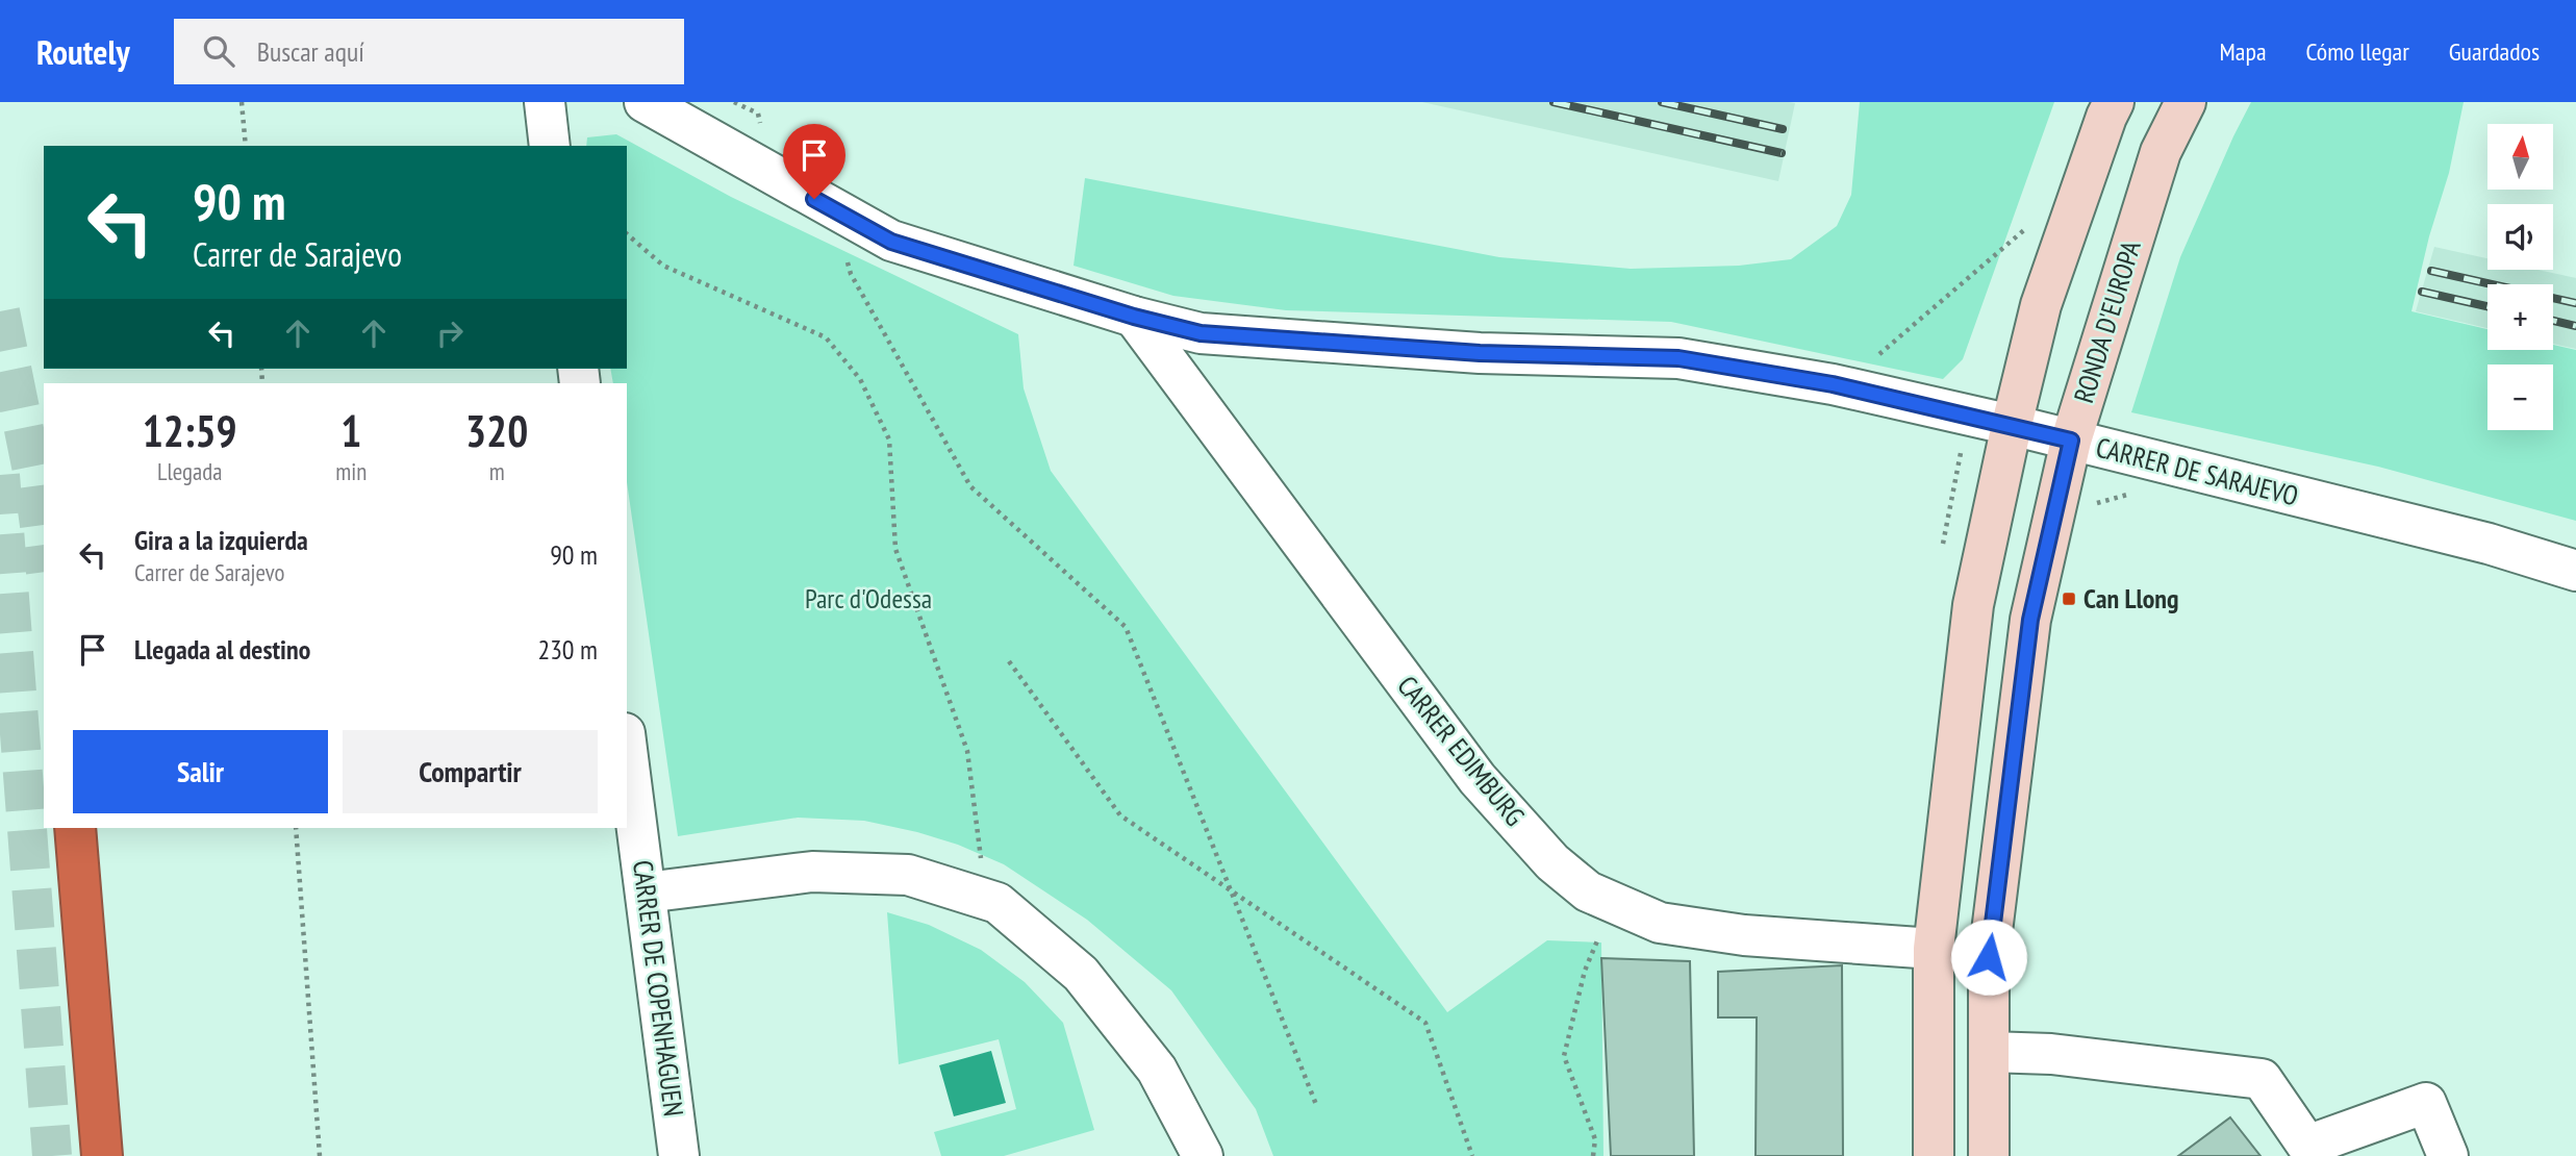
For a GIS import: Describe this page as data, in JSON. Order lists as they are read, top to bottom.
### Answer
{
  "streets": {
    "street": [
      "RONDA D'EUROPA",
      "CARRER DE SARAJEVO",
      "CARRER EDIMBURG",
      "CARRER DE COPENHAGUEN"
    ]
  },
  "crossings": [
    ["RONDA D'EUROPA", "CARRER DE SARAJEVO"],
    ["CARRER DE SARAJEVO", "CARRER EDIMBURG"]
  ],
  "parks": ["Parc d'Odessa"],
  "places": {
    "transit": ["Can Llong"]
  },
  "north": "top",
  "page": {
    "header": "Routely",
    "search": "Buscar aquí",
    "nav": ["Mapa", "Cómo llegar", "Guardados"],
    "map_buttons": ["+", "−"],
    "turn": ["90 m", "Carrer de Sarajevo"],
    "eta": [
      "12:59",
      "Llegada",
      "1",
      "min",
      "320",
      "m"
    ],
    "list": [
      {
        "name": "Gira a la izquierda",
        "note": "Carrer de Sarajevo",
        "value": "90 m"
      },
      {
        "name": "Llegada al destino",
        "value": "230 m"
      }
    ],
    "buttons": ["Salir", "Compartir"]
  }
}
